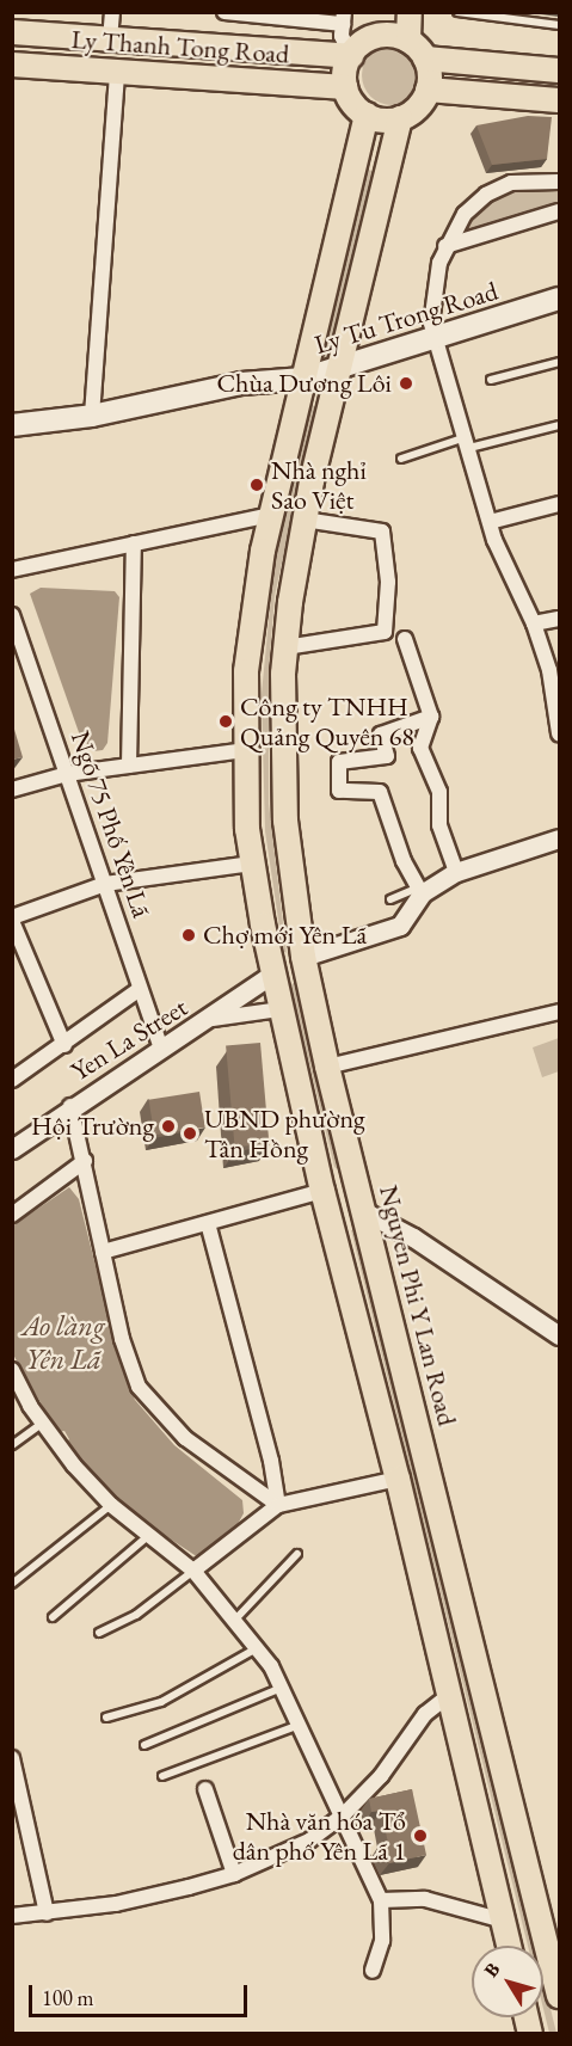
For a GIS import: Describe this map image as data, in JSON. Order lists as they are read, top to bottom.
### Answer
{
  "streets": {
    "main road": ["Ly Thanh Tong Road", "Ly Tu Trong Road", "Nguyen Phi Y Lan Road"],
    "street": ["Ngõ 75 Phố Yên Lã", "Yen La Street"]
  },
  "crossings": [
    ["Ly Thanh Tong Road", "Nguyen Phi Y Lan Road"],
    ["Ly Tu Trong Road", "Nguyen Phi Y Lan Road"],
    ["Ngõ 75 Phố Yên Lã", "Yen La Street"]
  ],
  "water": ["Ao làng Yên Lã"],
  "places": [
    "Chùa Dương Lôi",
    "Nhà nghỉ Sao Việt",
    "Công ty TNHH Quảng Quyên 68",
    "Chợ mới Yên Lã",
    "Hội Trường",
    "UBND phường Tân Hồng",
    "Nhà văn hóa Tổ dân phố Yên Lã 1"
  ],
  "scale_bar": "100 m",
  "north": "top left"
}
